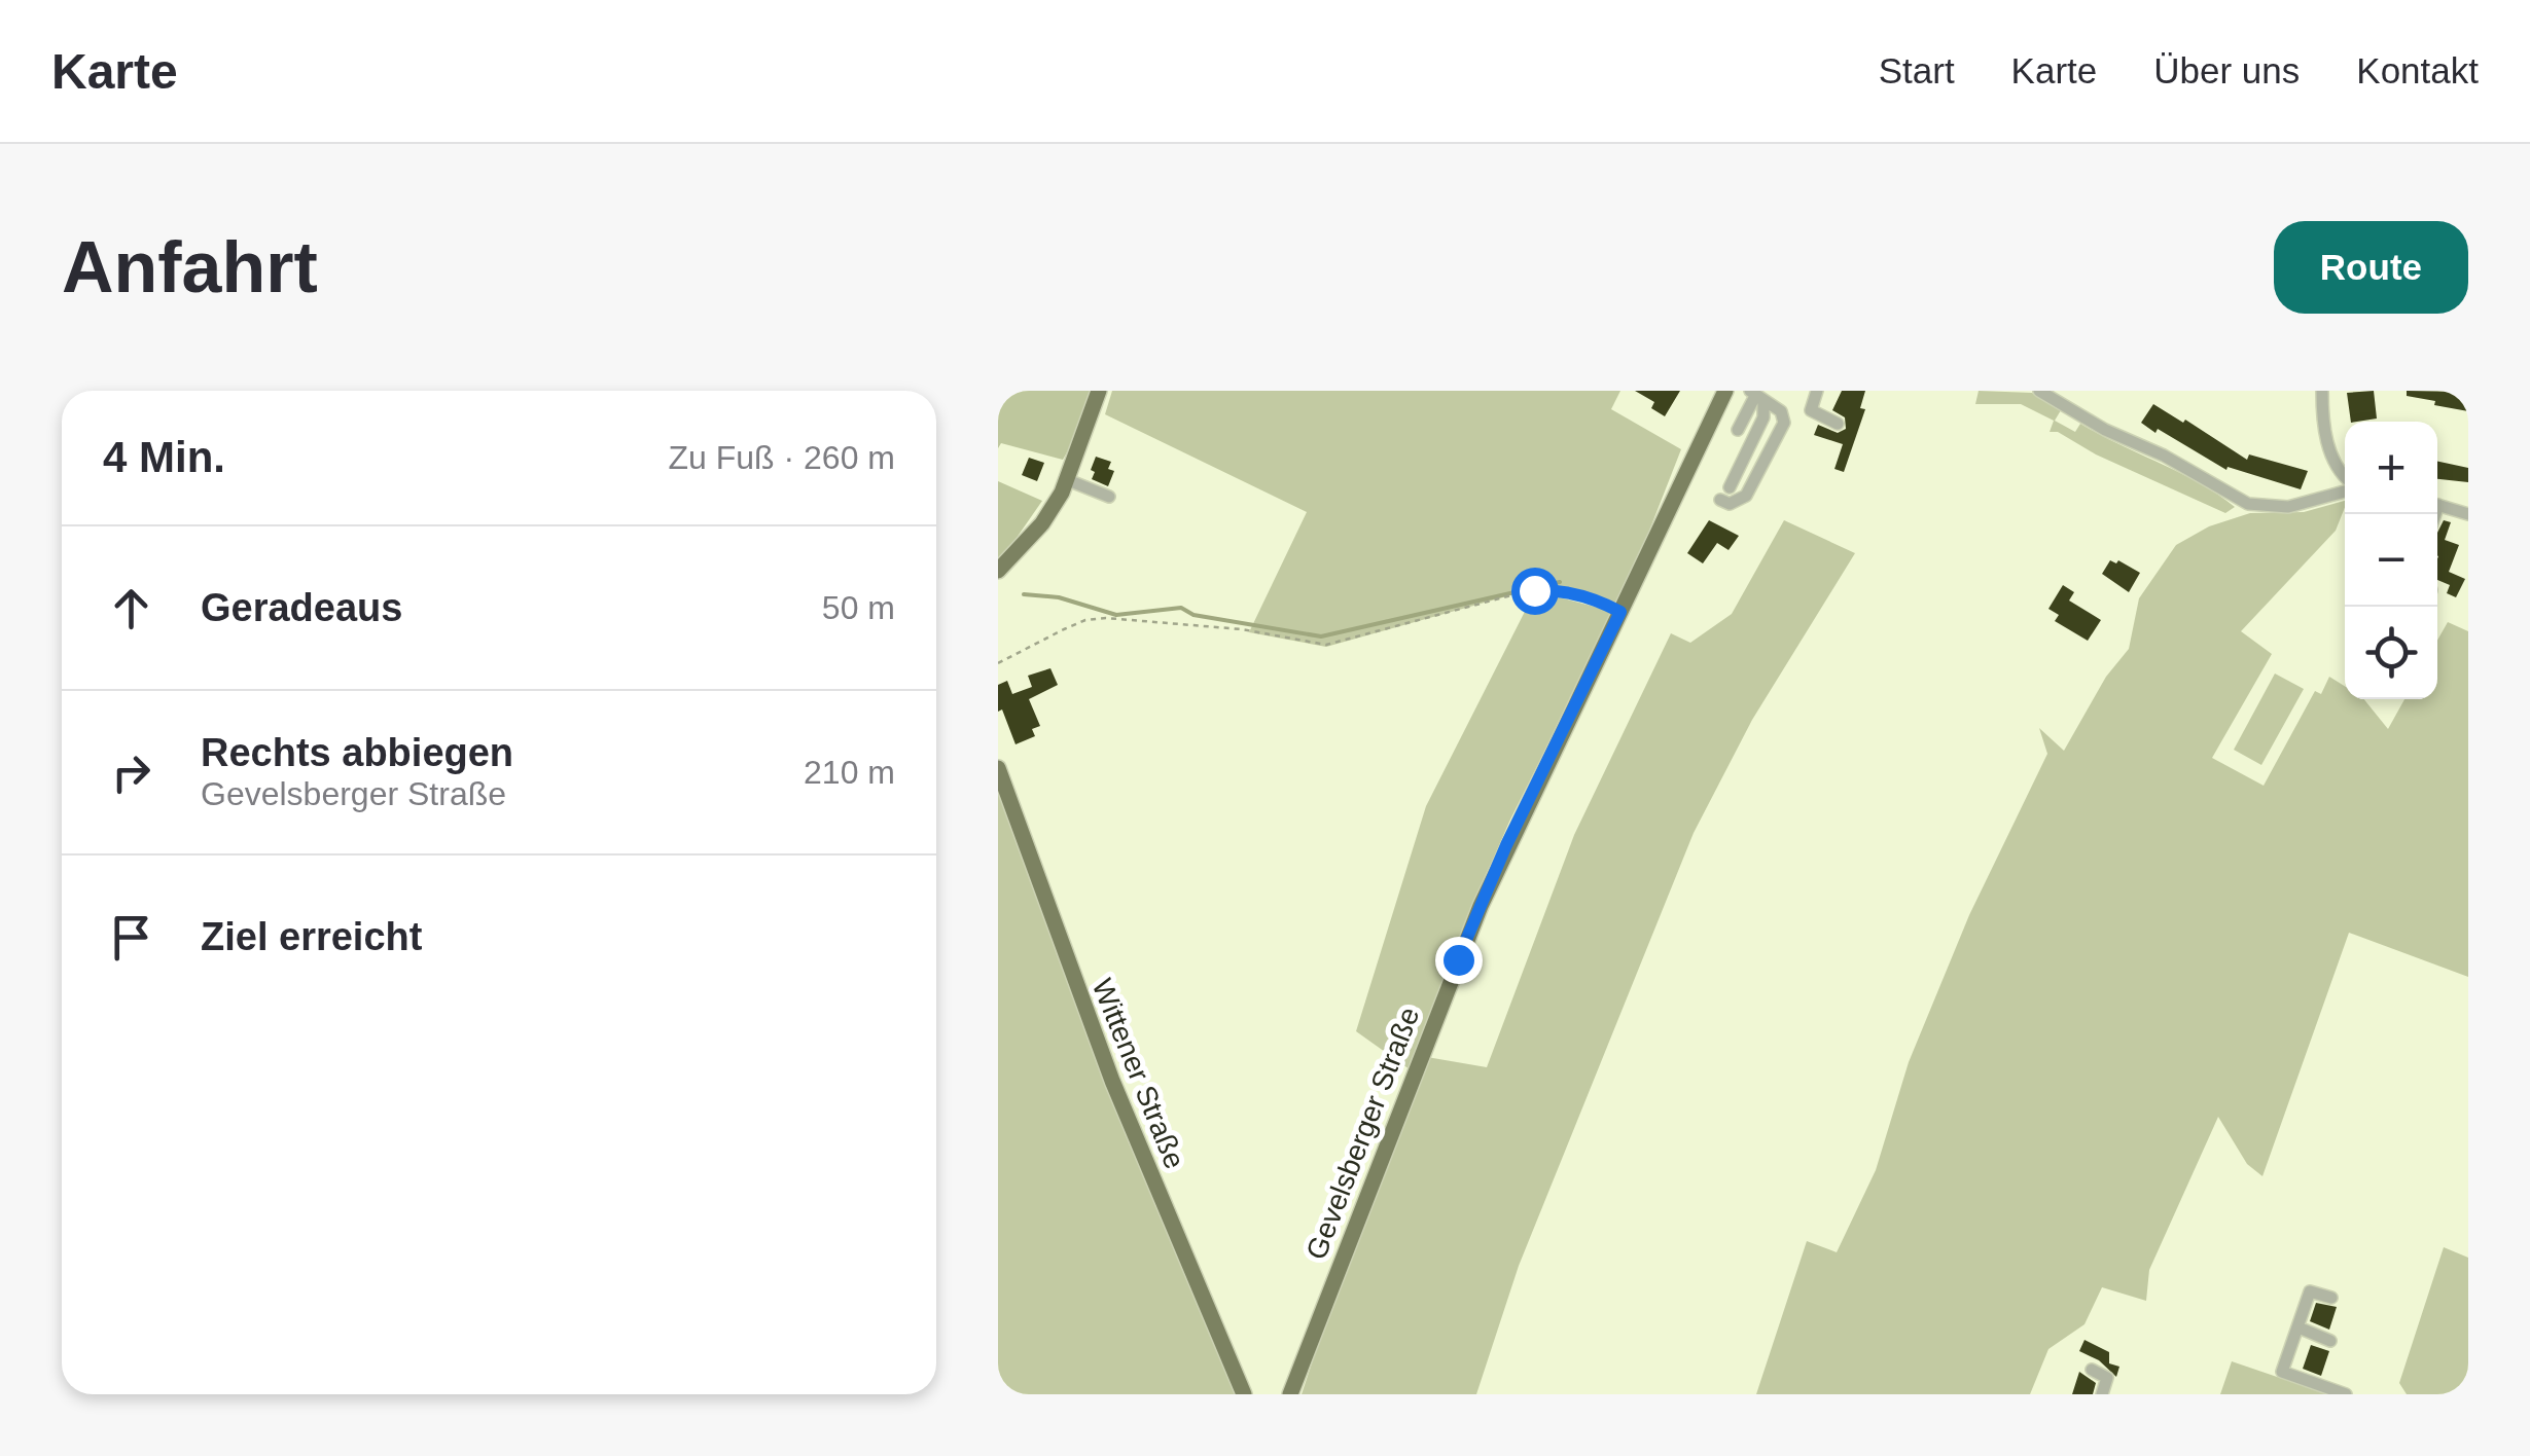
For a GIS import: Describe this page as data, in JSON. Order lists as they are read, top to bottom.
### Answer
{
  "streets": {
    "main road": ["Wittener Straße", "Gevelsberger Straße"]
  },
  "page": {
    "header": "Karte",
    "nav": [
      "Start",
      "Karte",
      "Über uns",
      "Kontakt"
    ],
    "buttons": "Route",
    "title": "Anfahrt",
    "heading": ["4 Min.", "Zu Fuß · 260 m"],
    "map_buttons": ["+", "−"],
    "list": [
      ["Geradeaus", "50 m"],
      ["Rechts abbiegen", "Gevelsberger Straße", "210 m"],
      "Ziel erreicht"
    ]
  }
}
